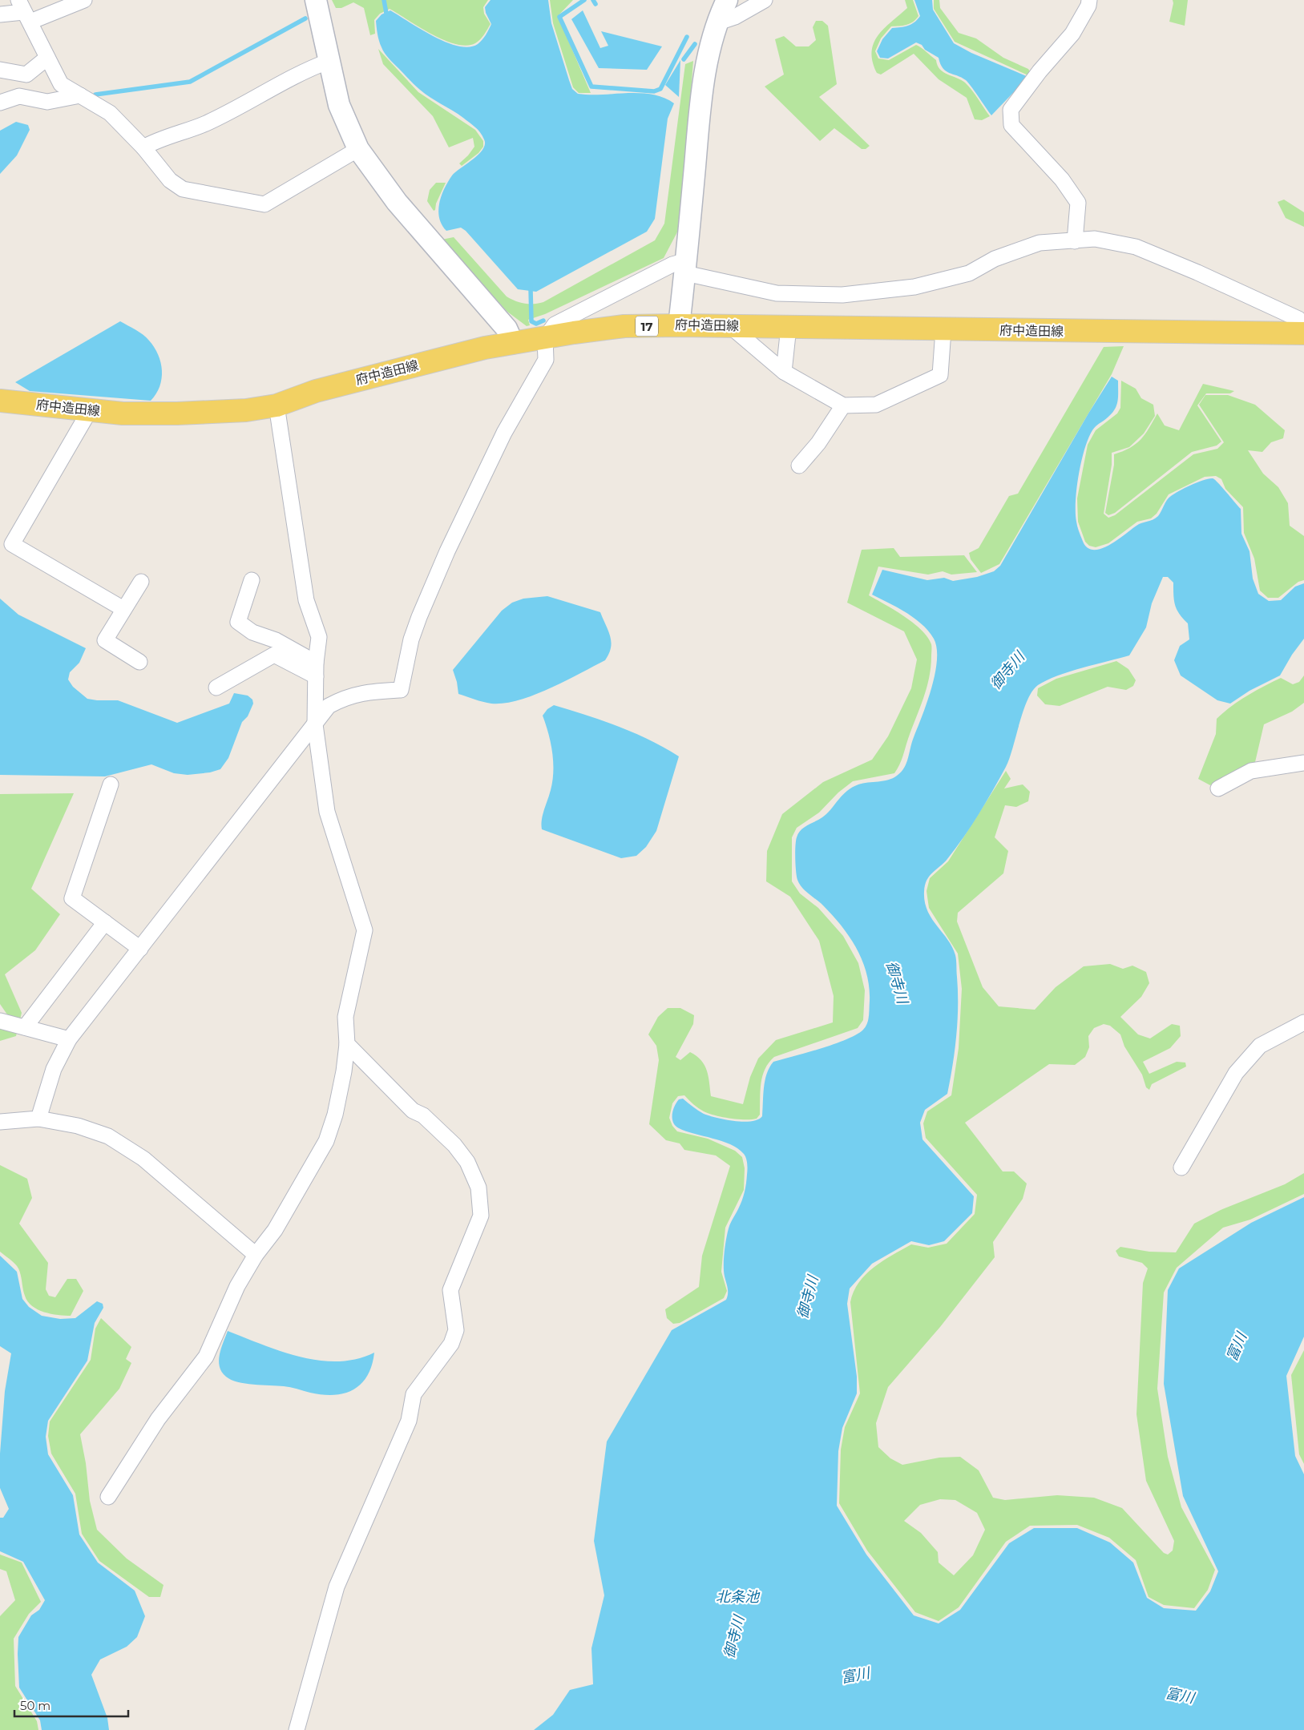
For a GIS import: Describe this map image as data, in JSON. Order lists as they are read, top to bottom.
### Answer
{
  "streets": {
    "main road": ["府中造田線", "17"]
  },
  "water": ["御寺川", "富川", "北条池"],
  "scale_bar": "50 m"
}
